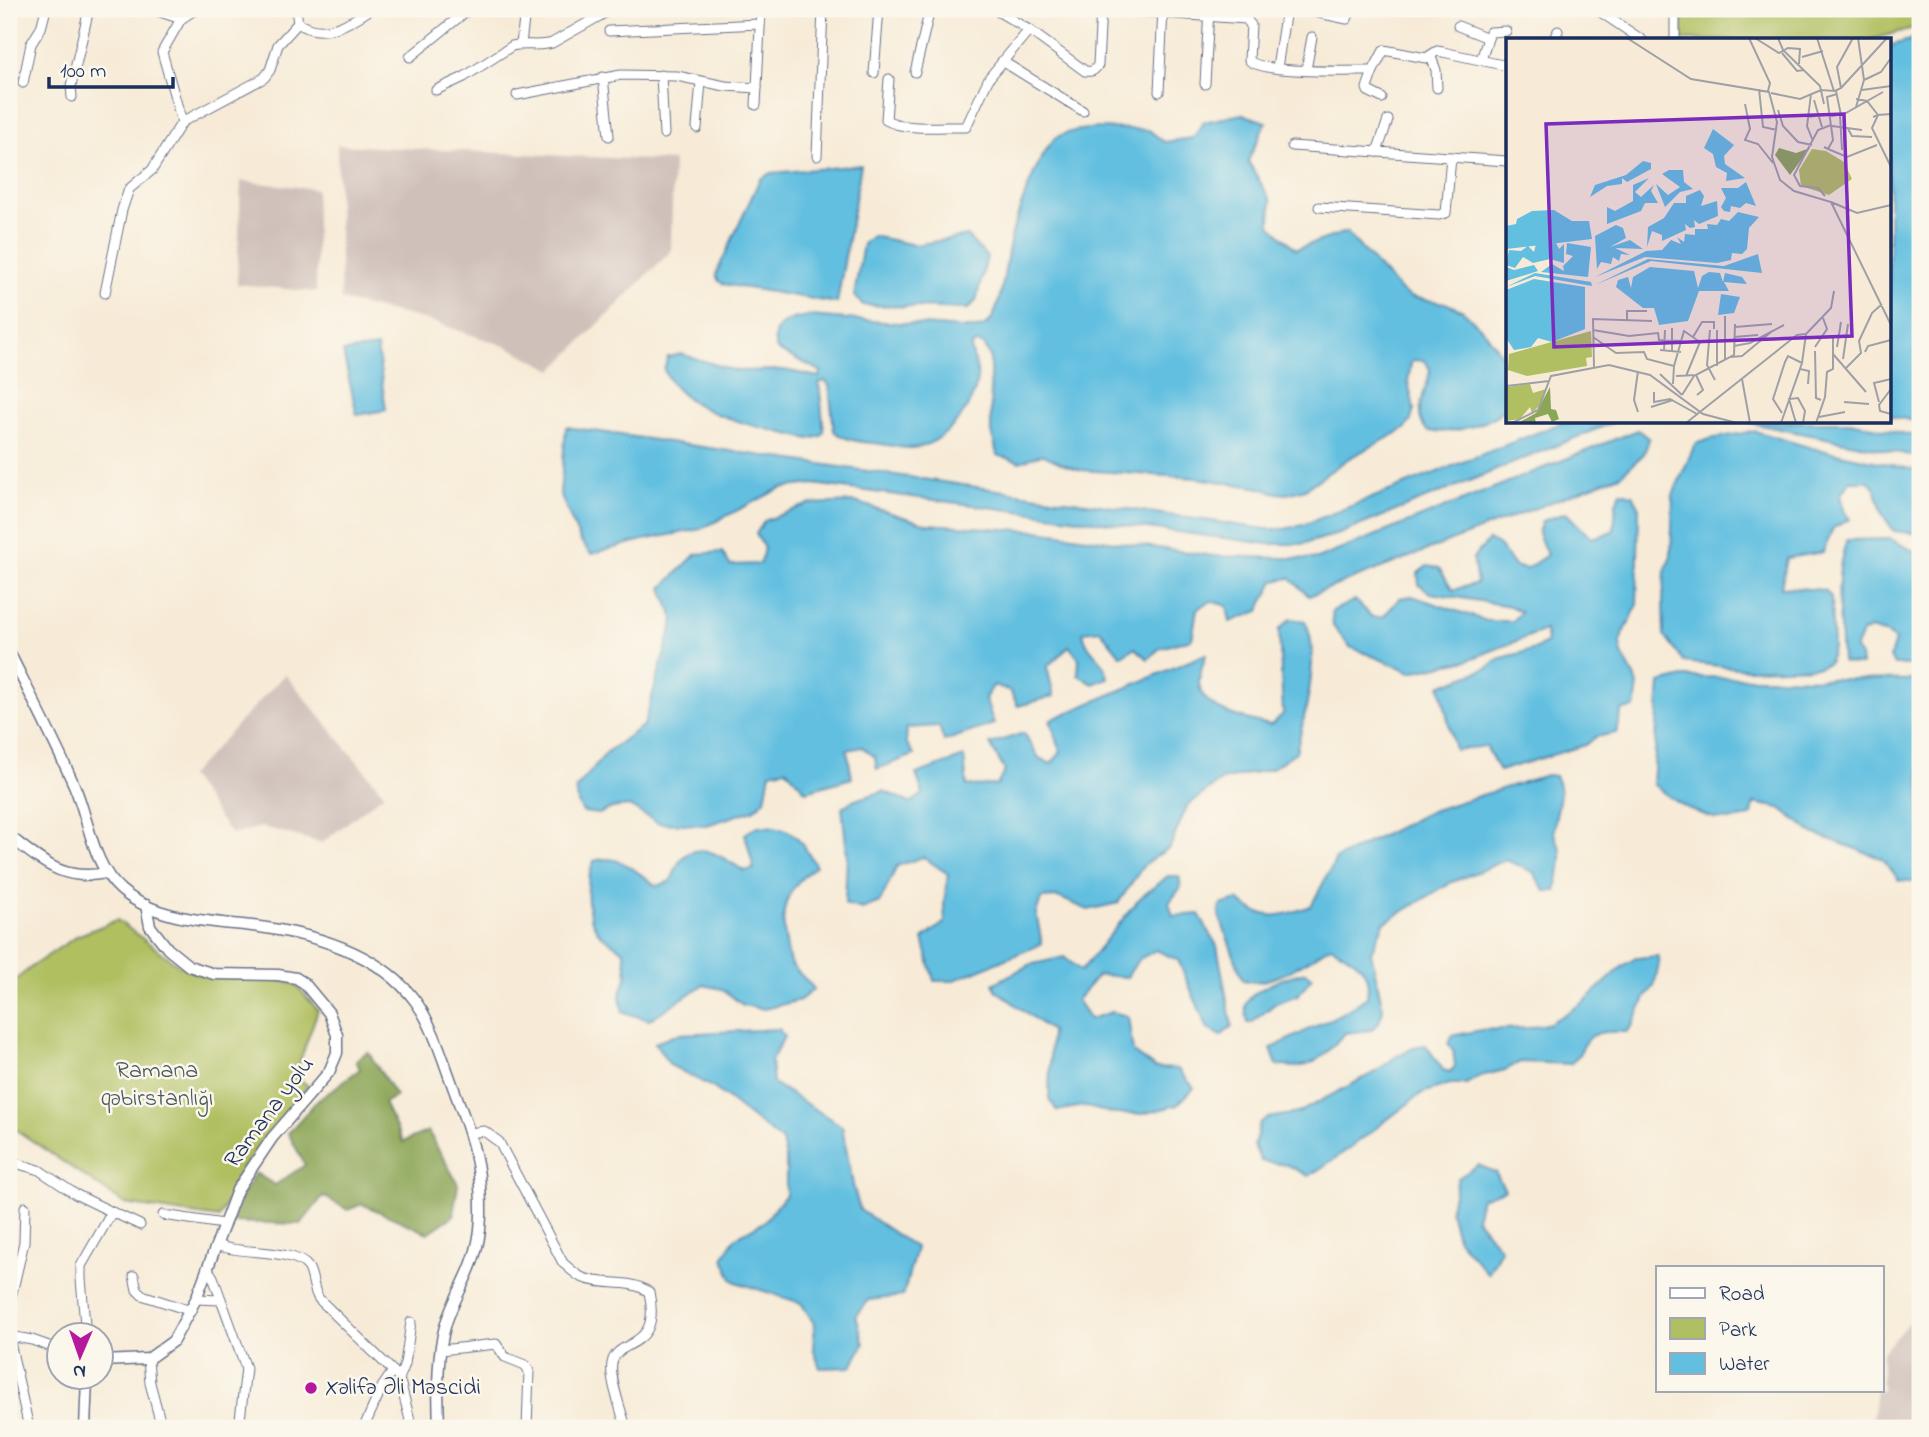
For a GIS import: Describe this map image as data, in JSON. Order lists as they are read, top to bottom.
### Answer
{
  "streets": {
    "street": ["Ramana yolu"]
  },
  "parks": ["Ramana qəbirstanlığı"],
  "places": ["Xəlifə Əli Məscidi"],
  "legend": ["Road", "Park", "Water"],
  "scale_bar": "100 m",
  "north": "bottom"
}
